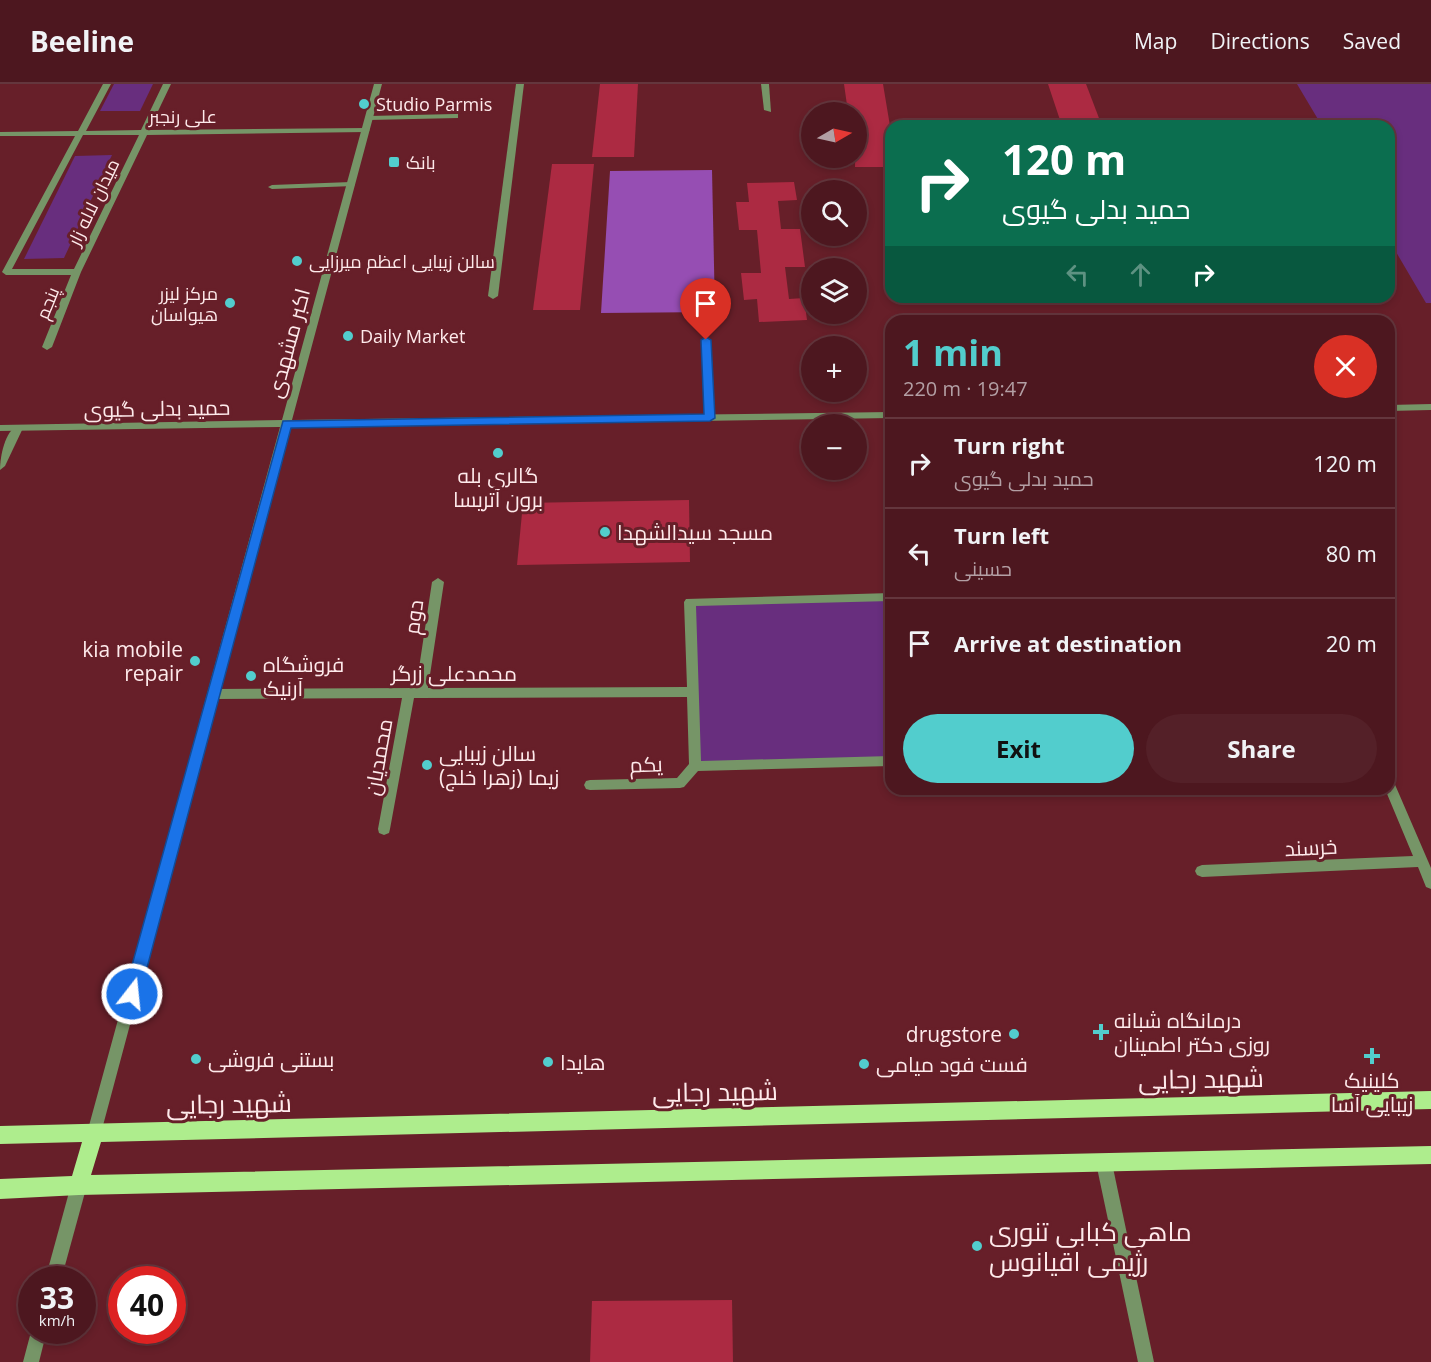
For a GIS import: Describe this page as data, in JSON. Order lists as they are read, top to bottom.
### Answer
{
  "streets": {
    "main road": ["شهید رجایی"],
    "street": [
      "علی رنجبر",
      "میدان لاله زار",
      "پنجم",
      "اکبر مشهدی",
      "حمید بدلی گیوی",
      "دوم",
      "محمدعلی زرگر",
      "محمدیان",
      "یکم",
      "خرسند"
    ]
  },
  "crossings": [
    ["علی رنجبر", "میدان لاله زار"],
    ["علی رنجبر", "اکبر مشهدی"],
    ["میدان لاله زار", "پنجم"],
    ["اکبر مشهدی", "حمید بدلی گیوی"],
    ["اکبر مشهدی", "محمدعلی زرگر"],
    ["اکبر مشهدی", "شهید رجایی"],
    ["دوم", "محمدعلی زرگر"],
    ["دوم", "محمدیان"],
    ["محمدعلی زرگر", "محمدیان"]
  ],
  "places": {
    "other": [
      "Studio Parmis",
      "سالن زیبایی اعظم میرزایی",
      "مرکز لیزر هیواسان",
      "Daily Market",
      "گالری بله برون آتریسا",
      "مسجد سیدالشهدا",
      "kia mobile repair",
      "فروشگاه آرنیک",
      "سالن زیبایی زیما (زهرا خلج)",
      "drugstore",
      "بستنی فروشی",
      "هایدا",
      "فست فود میامی",
      "ماهی کبابی تنوری رژیمی اقیانوس"
    ],
    "transit": ["بانک"],
    "health": ["درمانگاه شبانه روزی دکتر اطمینان", "کلینیک زیبایی آسا"]
  },
  "north": "right",
  "page": {
    "header": "Beeline",
    "nav": ["Map", "Directions", "Saved"],
    "map_buttons": ["+", "−"],
    "turn": ["120 m", "حمید بدلی گیوی"],
    "heading": ["1 min", "220 m · 19:47"],
    "list": [
      {
        "name": "Turn right",
        "note": "حمید بدلی گیوی",
        "value": "120 m"
      },
      {
        "name": "Turn left",
        "note": "حسینی",
        "value": "80 m"
      },
      {
        "name": "Arrive at destination",
        "value": "20 m"
      }
    ],
    "buttons": ["Exit", "Share"],
    "speed": "33 km/h",
    "limit": "40"
  }
}
